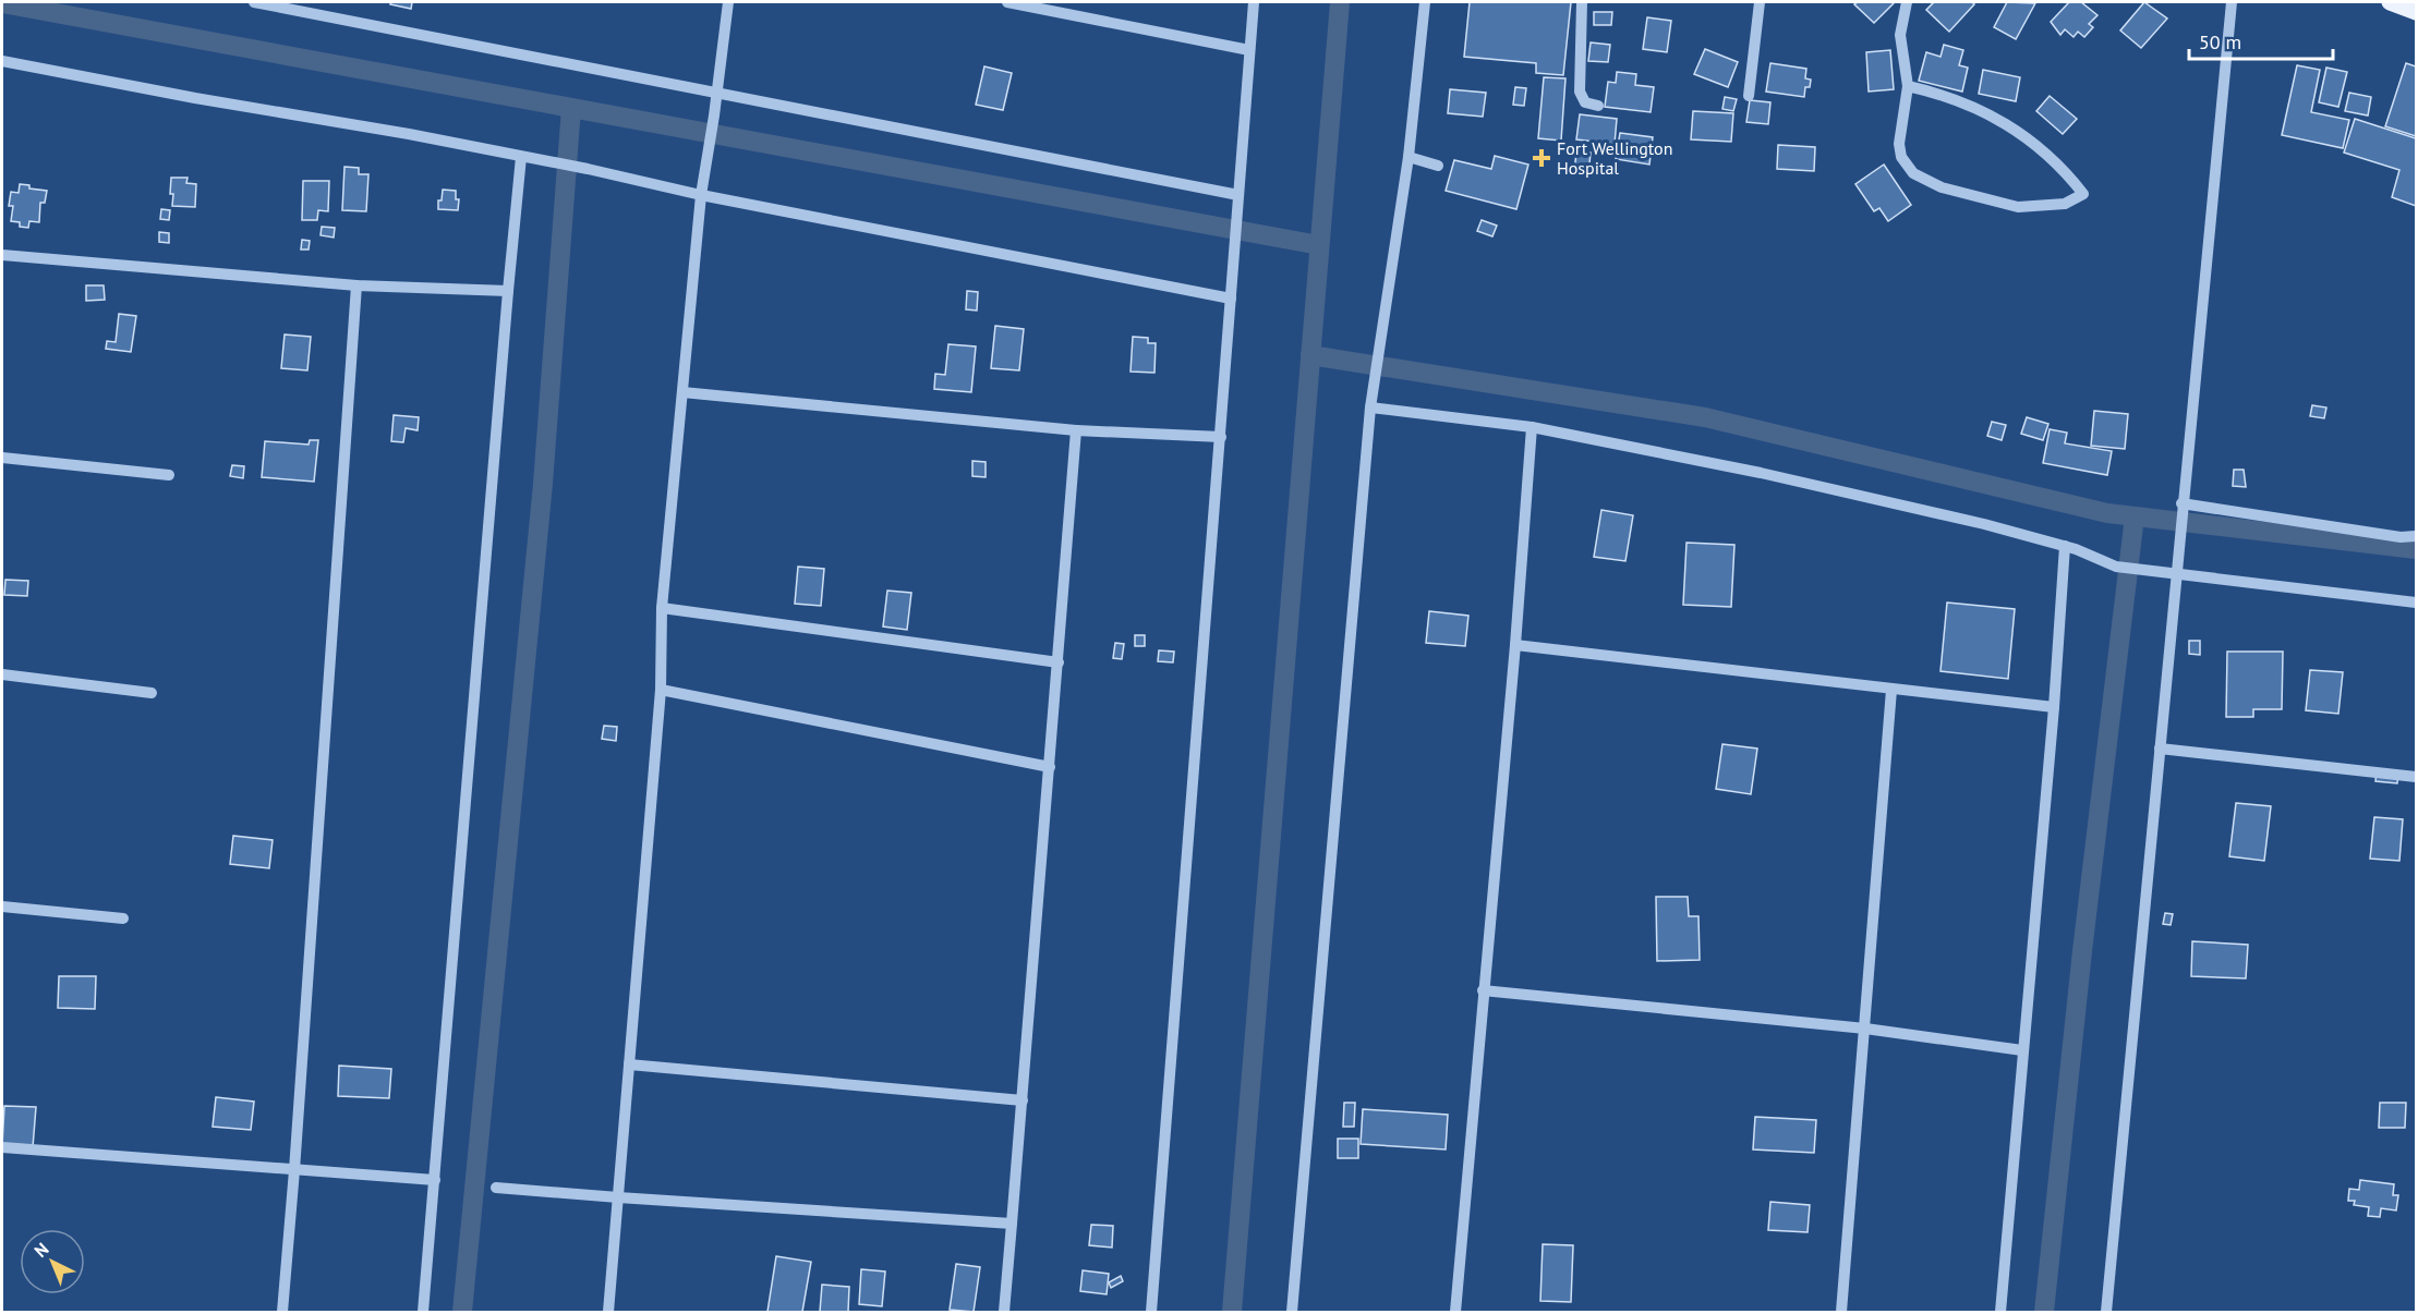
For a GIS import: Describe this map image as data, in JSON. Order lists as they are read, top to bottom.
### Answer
{
  "places": {
    "health": ["Fort Wellington Hospital"]
  },
  "scale_bar": "50 m",
  "north": "top left"
}
